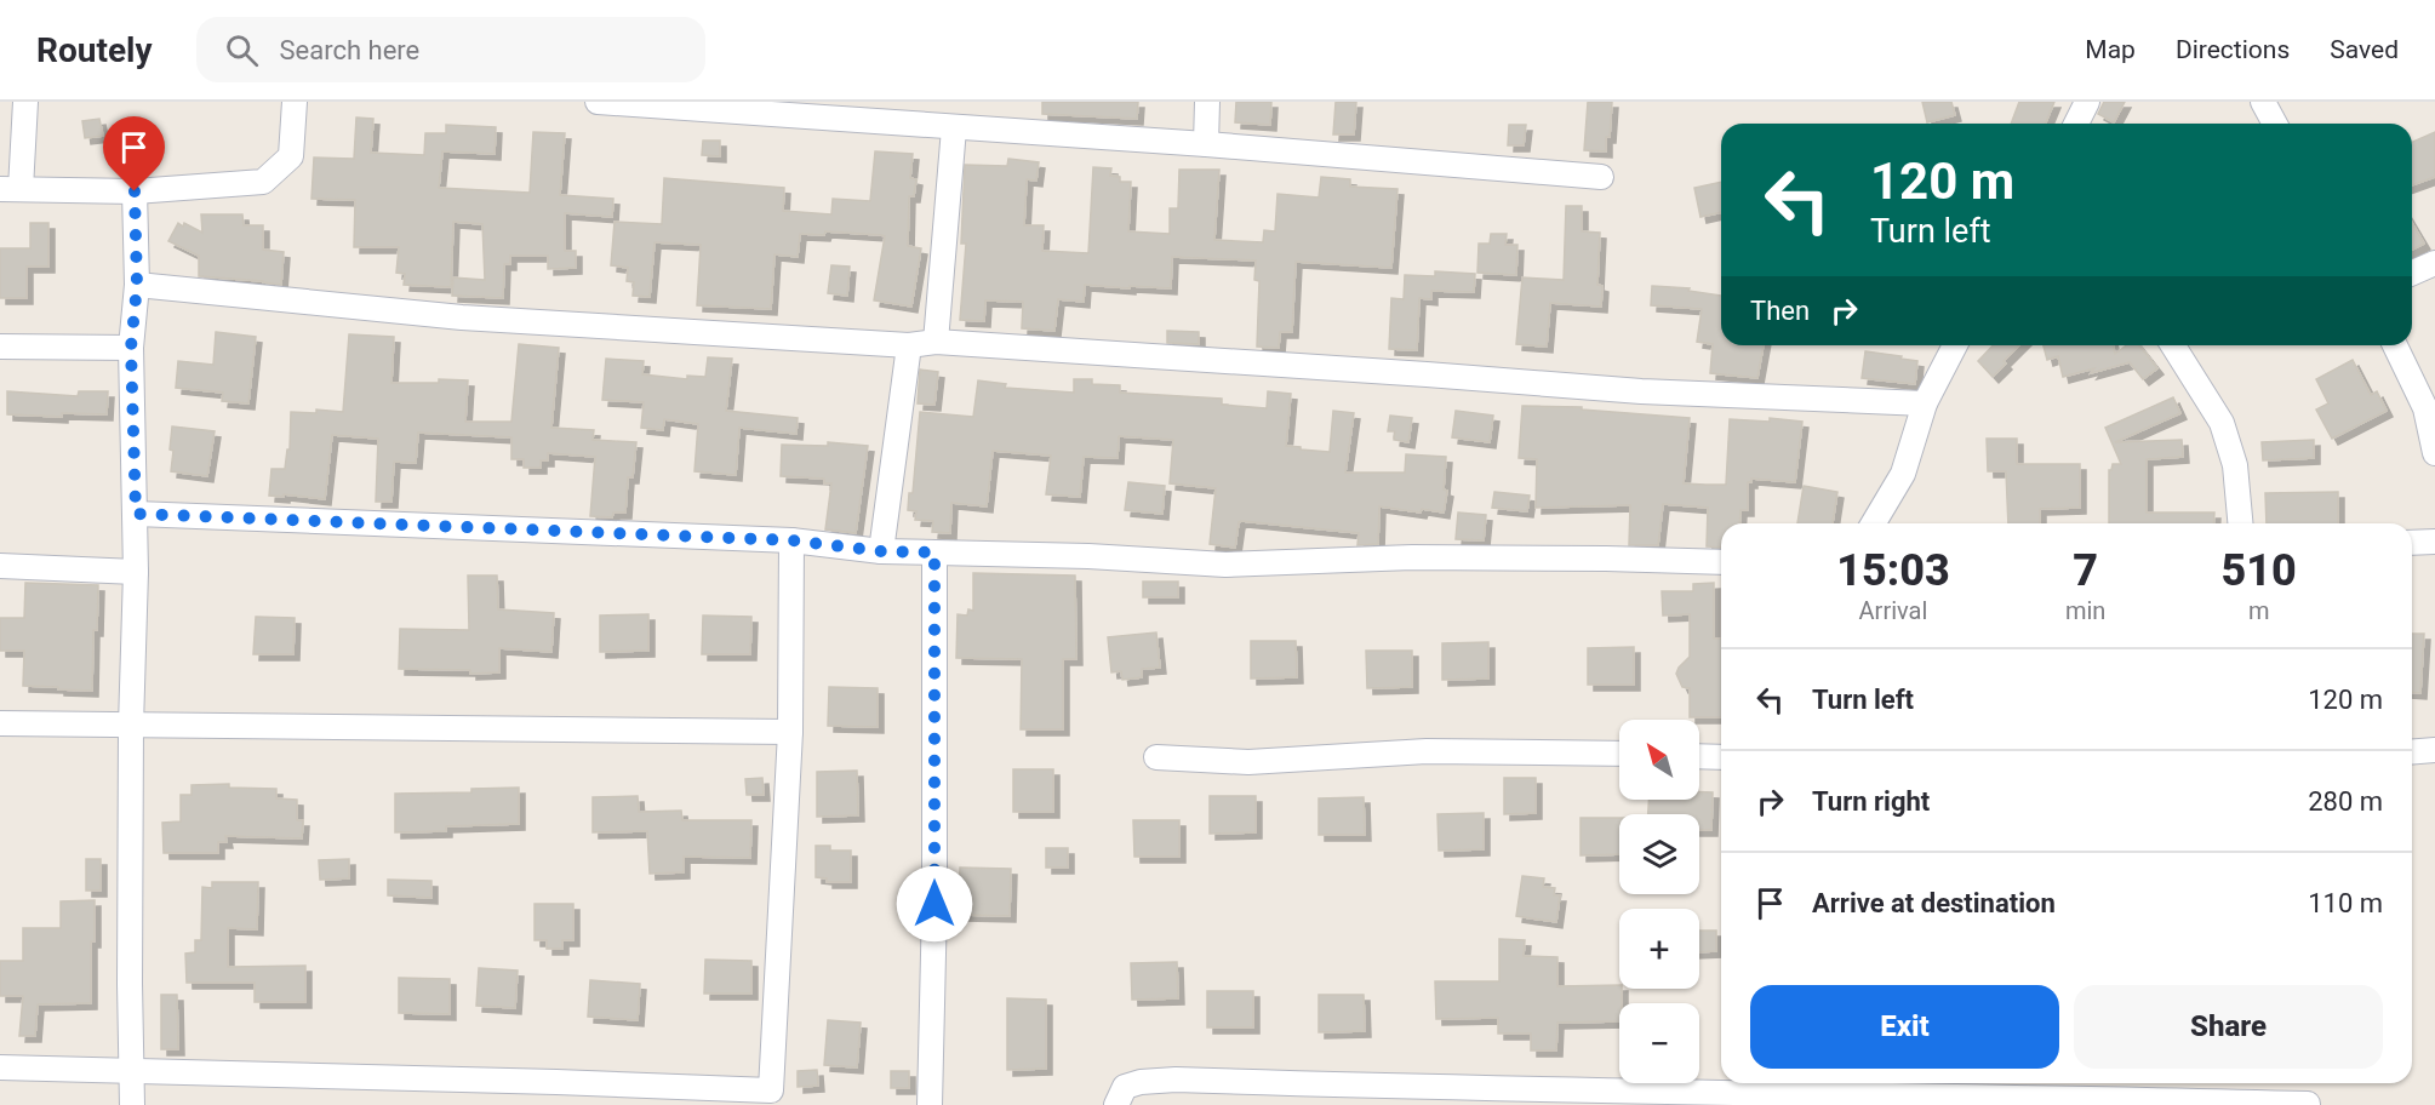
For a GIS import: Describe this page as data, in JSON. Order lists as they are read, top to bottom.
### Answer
{
  "north": "top left",
  "page": {
    "header": "Routely",
    "search": "Search here",
    "nav": ["Map", "Directions", "Saved"],
    "turn": ["120 m", "Turn left"],
    "then": "Then",
    "eta": [
      "15:03",
      "Arrival",
      "7",
      "min",
      "510",
      "m"
    ],
    "list": [
      {
        "name": "Turn left",
        "value": "120 m"
      },
      {
        "name": "Turn right",
        "value": "280 m"
      },
      {
        "name": "Arrive at destination",
        "value": "110 m"
      }
    ],
    "map_buttons": ["+", "−"],
    "buttons": ["Exit", "Share"]
  }
}
